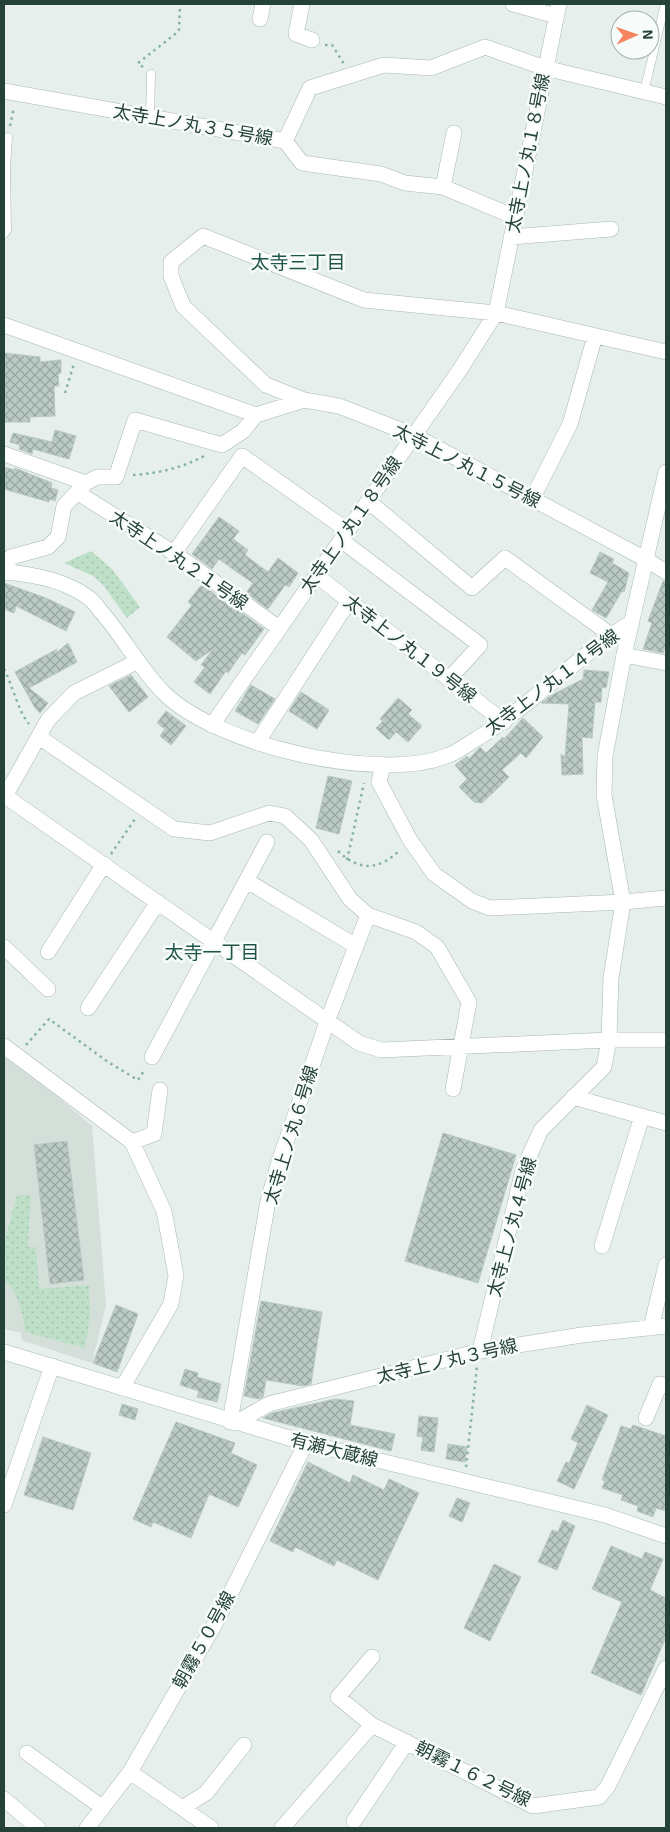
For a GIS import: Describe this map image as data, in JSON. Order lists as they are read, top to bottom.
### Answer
{
  "streets": {
    "street": [
      "太寺上ノ丸３５号線",
      "太寺上ノ丸１８号線",
      "太寺上ノ丸１５号線",
      "太寺上ノ丸２１号線",
      "太寺上ノ丸１９号線",
      "太寺上ノ丸１４号線",
      "太寺上ノ丸６号線",
      "太寺上ノ丸４号線",
      "太寺上ノ丸３号線",
      "有瀬大蔵線",
      "朝霧５０号線",
      "朝霧１６２号線"
    ]
  },
  "crossings": [
    ["太寺上ノ丸３５号線", "太寺上ノ丸１８号線"],
    ["太寺上ノ丸１８号線", "太寺上ノ丸１５号線"],
    ["太寺上ノ丸１８号線", "太寺上ノ丸２１号線"],
    ["太寺上ノ丸１８号線", "太寺上ノ丸１９号線"],
    ["太寺上ノ丸１８号線", "太寺上ノ丸１４号線"],
    ["太寺上ノ丸１５号線", "太寺上ノ丸４号線"],
    ["太寺上ノ丸１９号線", "太寺上ノ丸１４号線"],
    ["太寺上ノ丸１４号線", "太寺上ノ丸４号線"],
    ["太寺上ノ丸６号線", "太寺上ノ丸３号線"],
    ["太寺上ノ丸６号線", "有瀬大蔵線"],
    ["太寺上ノ丸４号線", "太寺上ノ丸３号線"],
    ["太寺上ノ丸３号線", "有瀬大蔵線"],
    ["有瀬大蔵線", "朝霧５０号線"]
  ],
  "districts": ["太寺三丁目", "太寺一丁目"],
  "north": "right"
}
